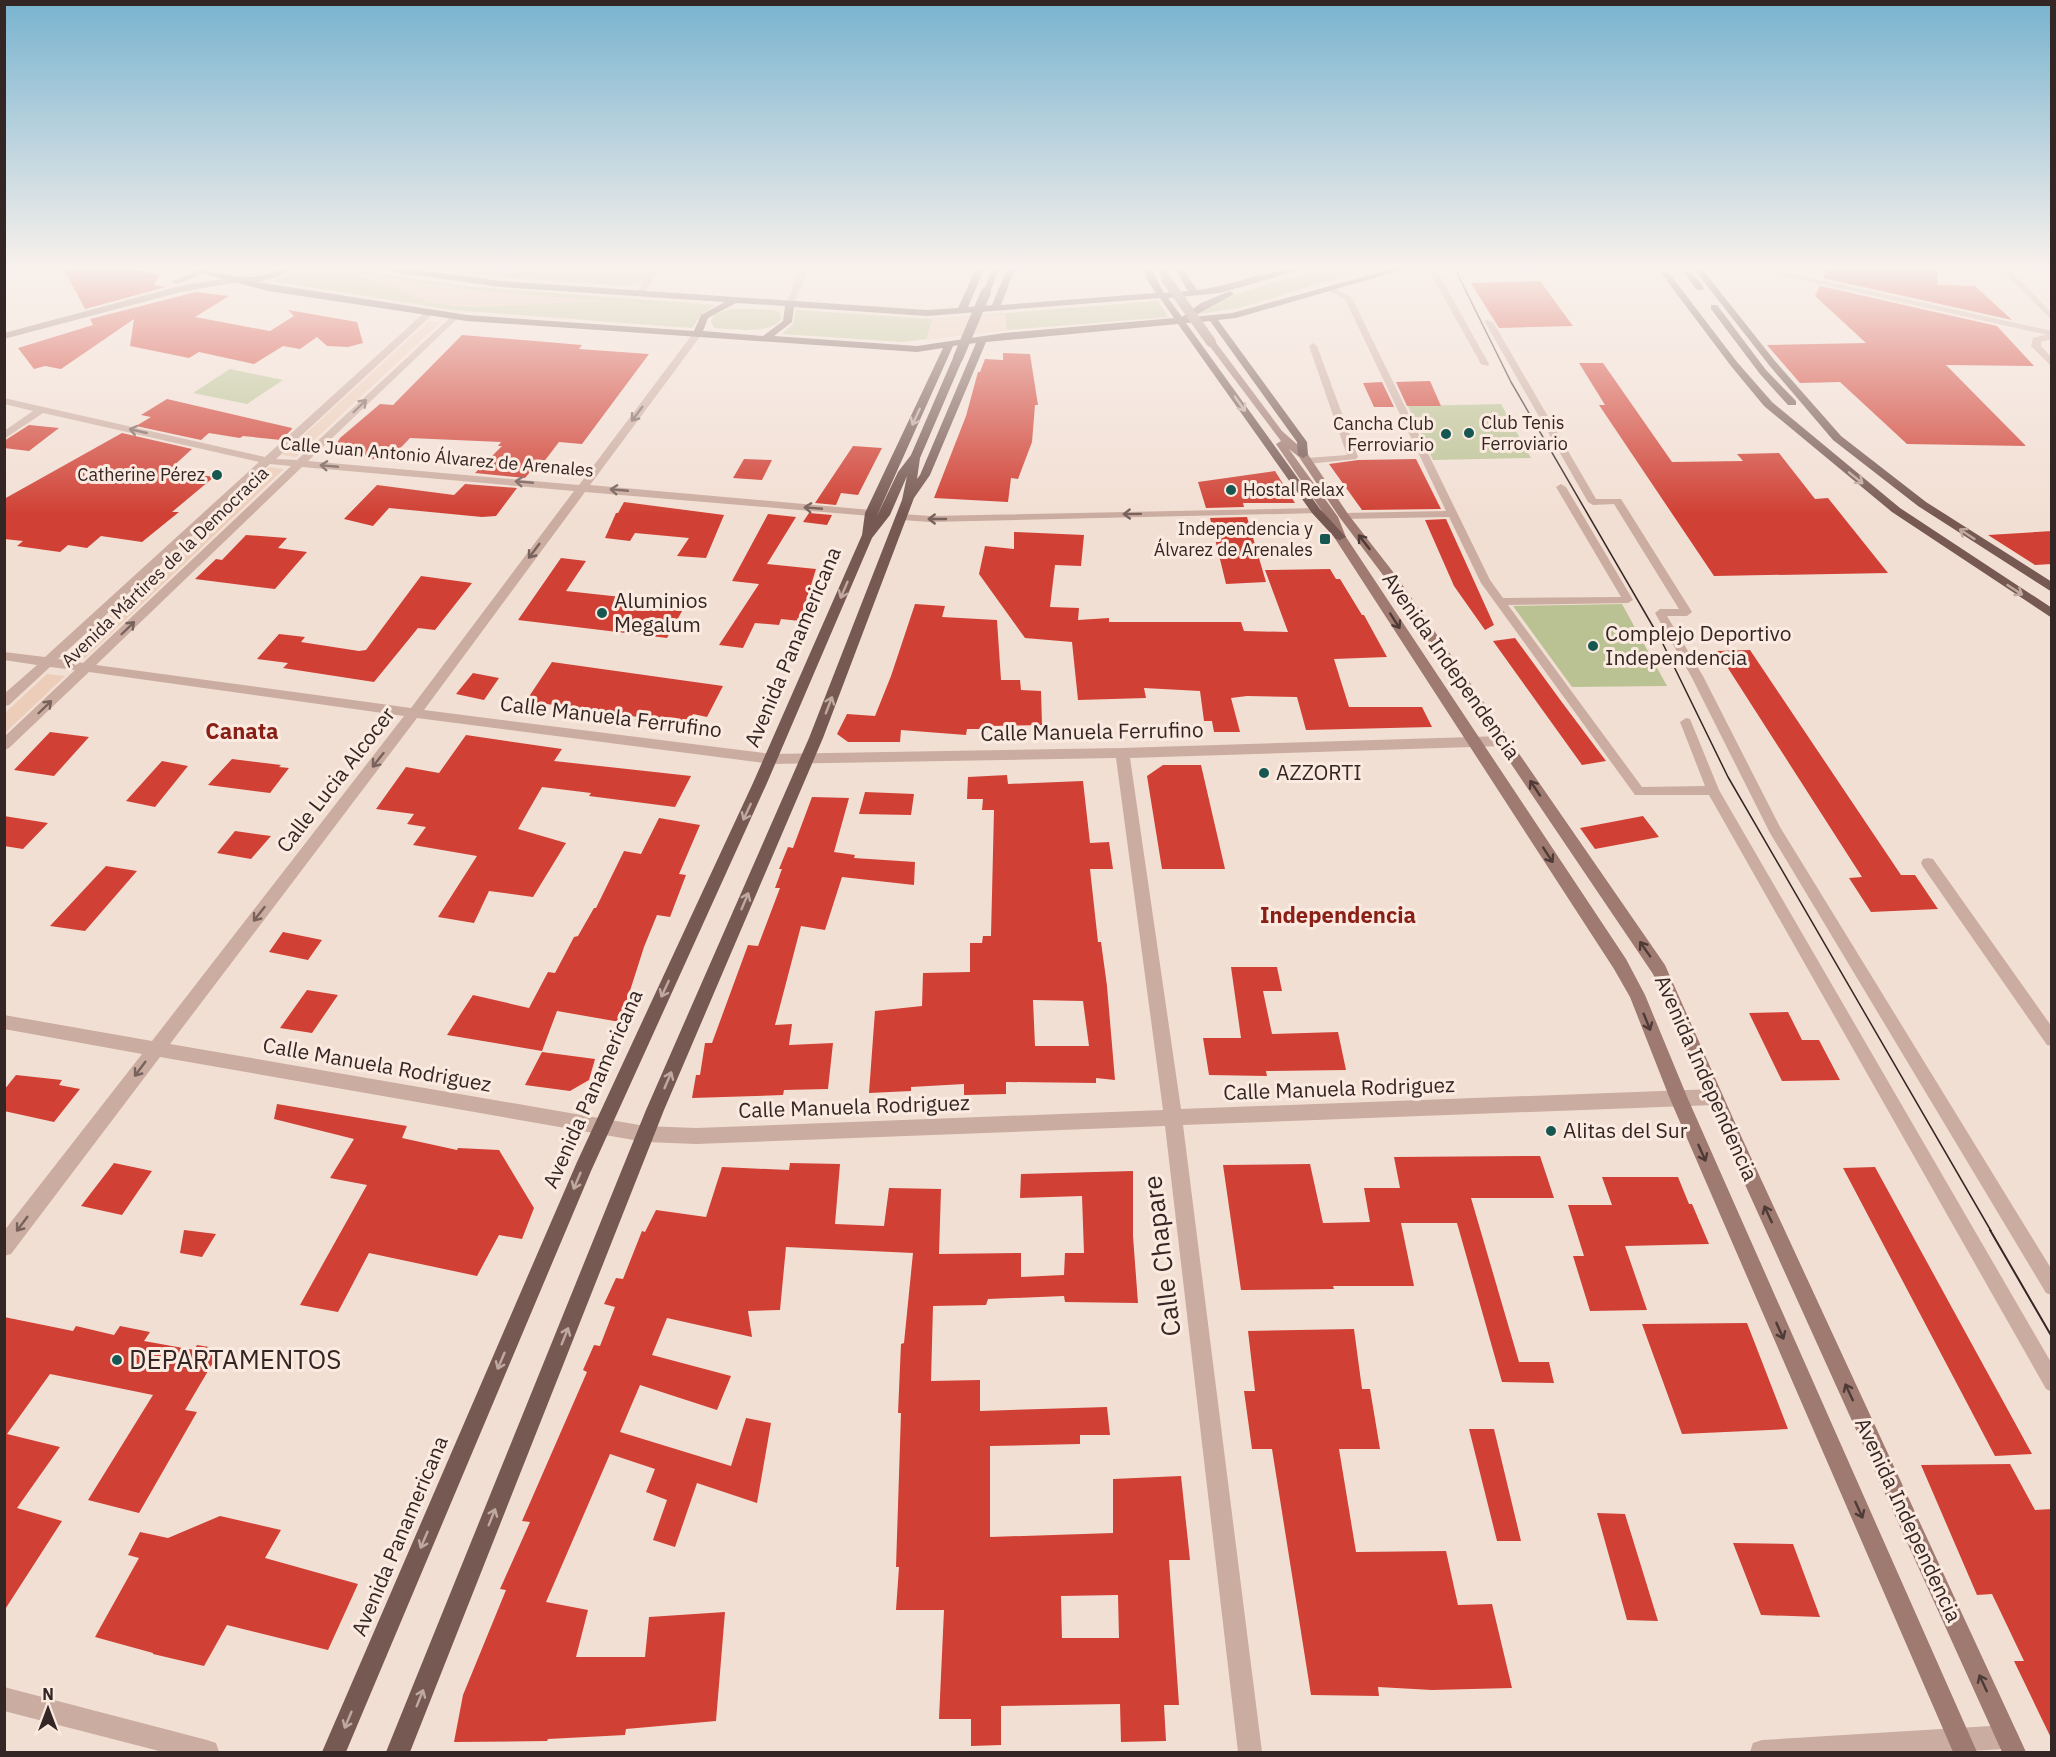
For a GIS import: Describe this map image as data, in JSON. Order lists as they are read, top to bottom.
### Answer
{
  "streets": {
    "main road": ["Avenida Panamericana", "Avenida Independencia"],
    "street": [
      "Calle Juan Antonio Álvarez de Arenales",
      "Avenida Mártires de la Democracia",
      "Calle Manuela Ferrufino",
      "Calle Lucia Alcocer",
      "Calle Manuela Rodriguez",
      "Calle Chapare"
    ]
  },
  "crossings": [
    ["Calle Juan Antonio Álvarez de Arenales", "Avenida Mártires de la Democracia"],
    ["Calle Juan Antonio Álvarez de Arenales", "Calle Lucia Alcocer"],
    ["Avenida Mártires de la Democracia", "Calle Manuela Ferrufino"],
    ["Avenida Panamericana", "Calle Manuela Ferrufino"],
    ["Avenida Panamericana", "Calle Manuela Rodriguez"],
    ["Avenida Independencia", "Calle Manuela Ferrufino"],
    ["Avenida Independencia", "Calle Manuela Rodriguez"],
    ["Calle Manuela Ferrufino", "Calle Lucia Alcocer"],
    ["Calle Manuela Ferrufino", "Calle Chapare"],
    ["Calle Lucia Alcocer", "Calle Manuela Rodriguez"],
    ["Calle Manuela Rodriguez", "Calle Chapare"]
  ],
  "one_way": ["Calle Juan Antonio Álvarez de Arenales", "Calle Lucia Alcocer"],
  "districts": ["Canata", "Independencia"],
  "places": {
    "other": [
      "Club Tenis Ferroviario",
      "Cancha Club Ferroviario",
      "Catherine Pérez",
      "Hostal Relax",
      "Aluminios Megalum",
      "Complejo Deportivo Independencia",
      "AZZORTI",
      "Alitas del Sur",
      "DEPARTAMENTOS"
    ],
    "transit": ["Independencia y Álvarez de Arenales"]
  },
  "north": "top"
}
